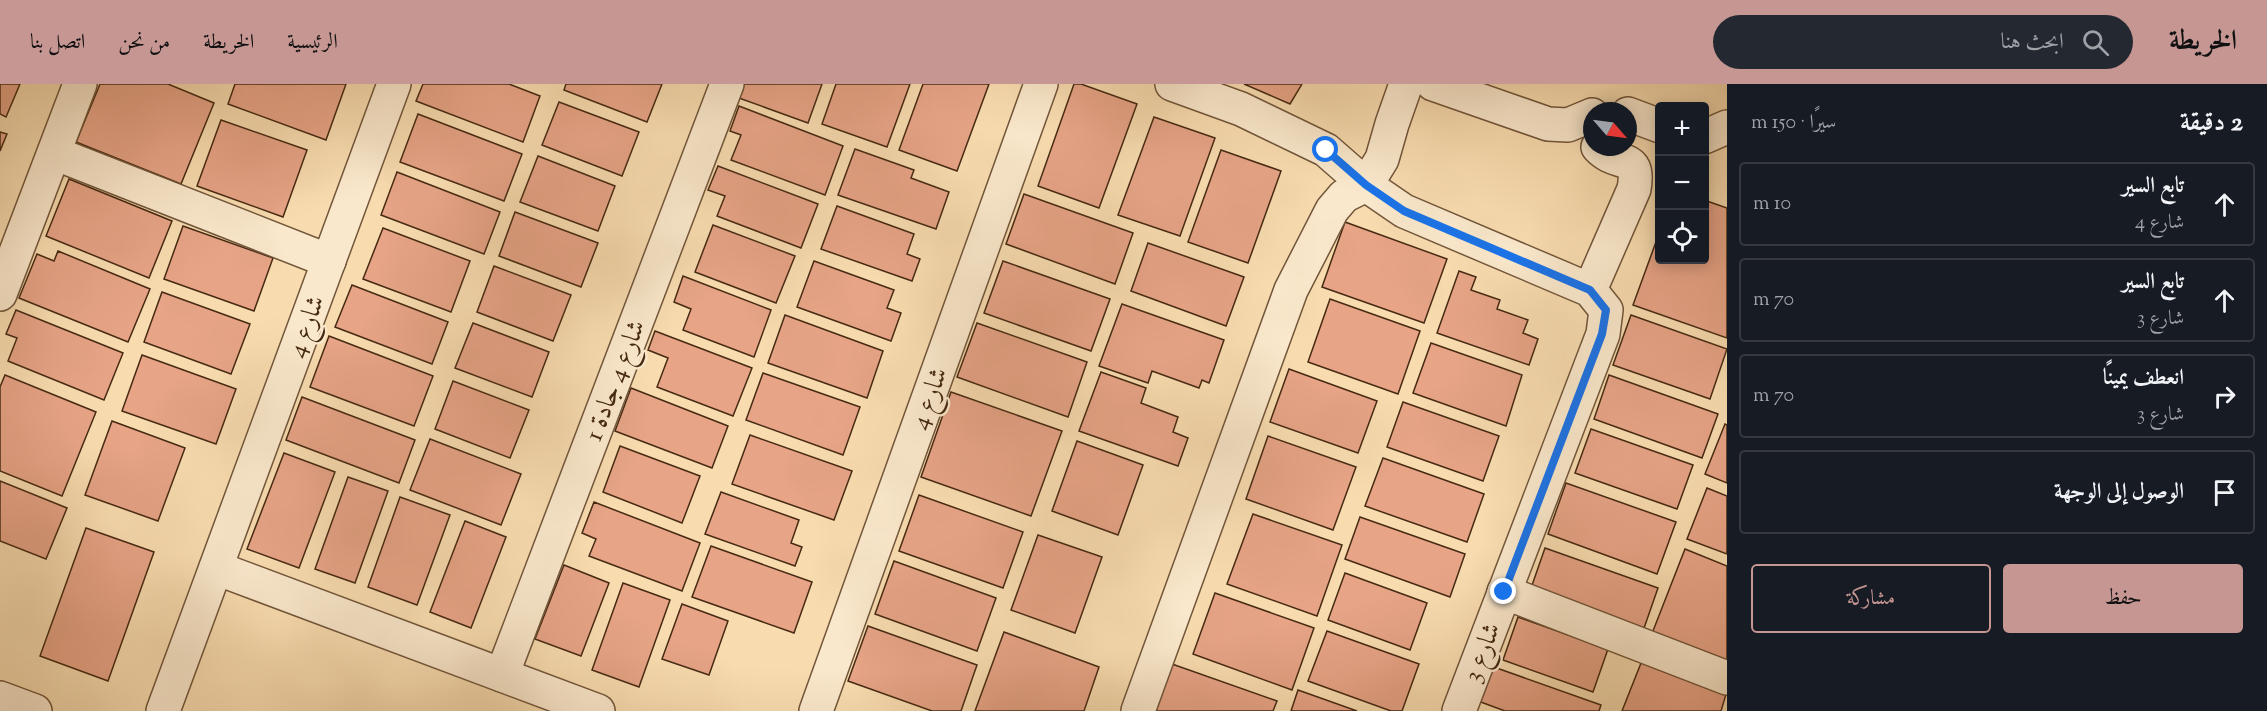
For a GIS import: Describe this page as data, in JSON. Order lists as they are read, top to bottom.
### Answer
{
  "streets": {
    "street": ["شارع 4", "شارع 4 جادة 1", "شارع 3"]
  },
  "north": "bottom right",
  "page": {
    "header": "الخريطة",
    "search": "ابحث هنا",
    "nav": [
      "الرئيسية",
      "الخريطة",
      "من نحن",
      "اتصل بنا"
    ],
    "heading": ["2 دقيقة", "سيرًا · 150 m"],
    "map_buttons": ["+", "−"],
    "list": [
      ["تابع السير", "شارع 4", "10 m"],
      ["تابع السير", "شارع 3", "70 m"],
      ["انعطف يمينًا", "شارع 3", "70 m"],
      "الوصول إلى الوجهة"
    ],
    "buttons": ["حفظ", "مشاركة"]
  }
}
